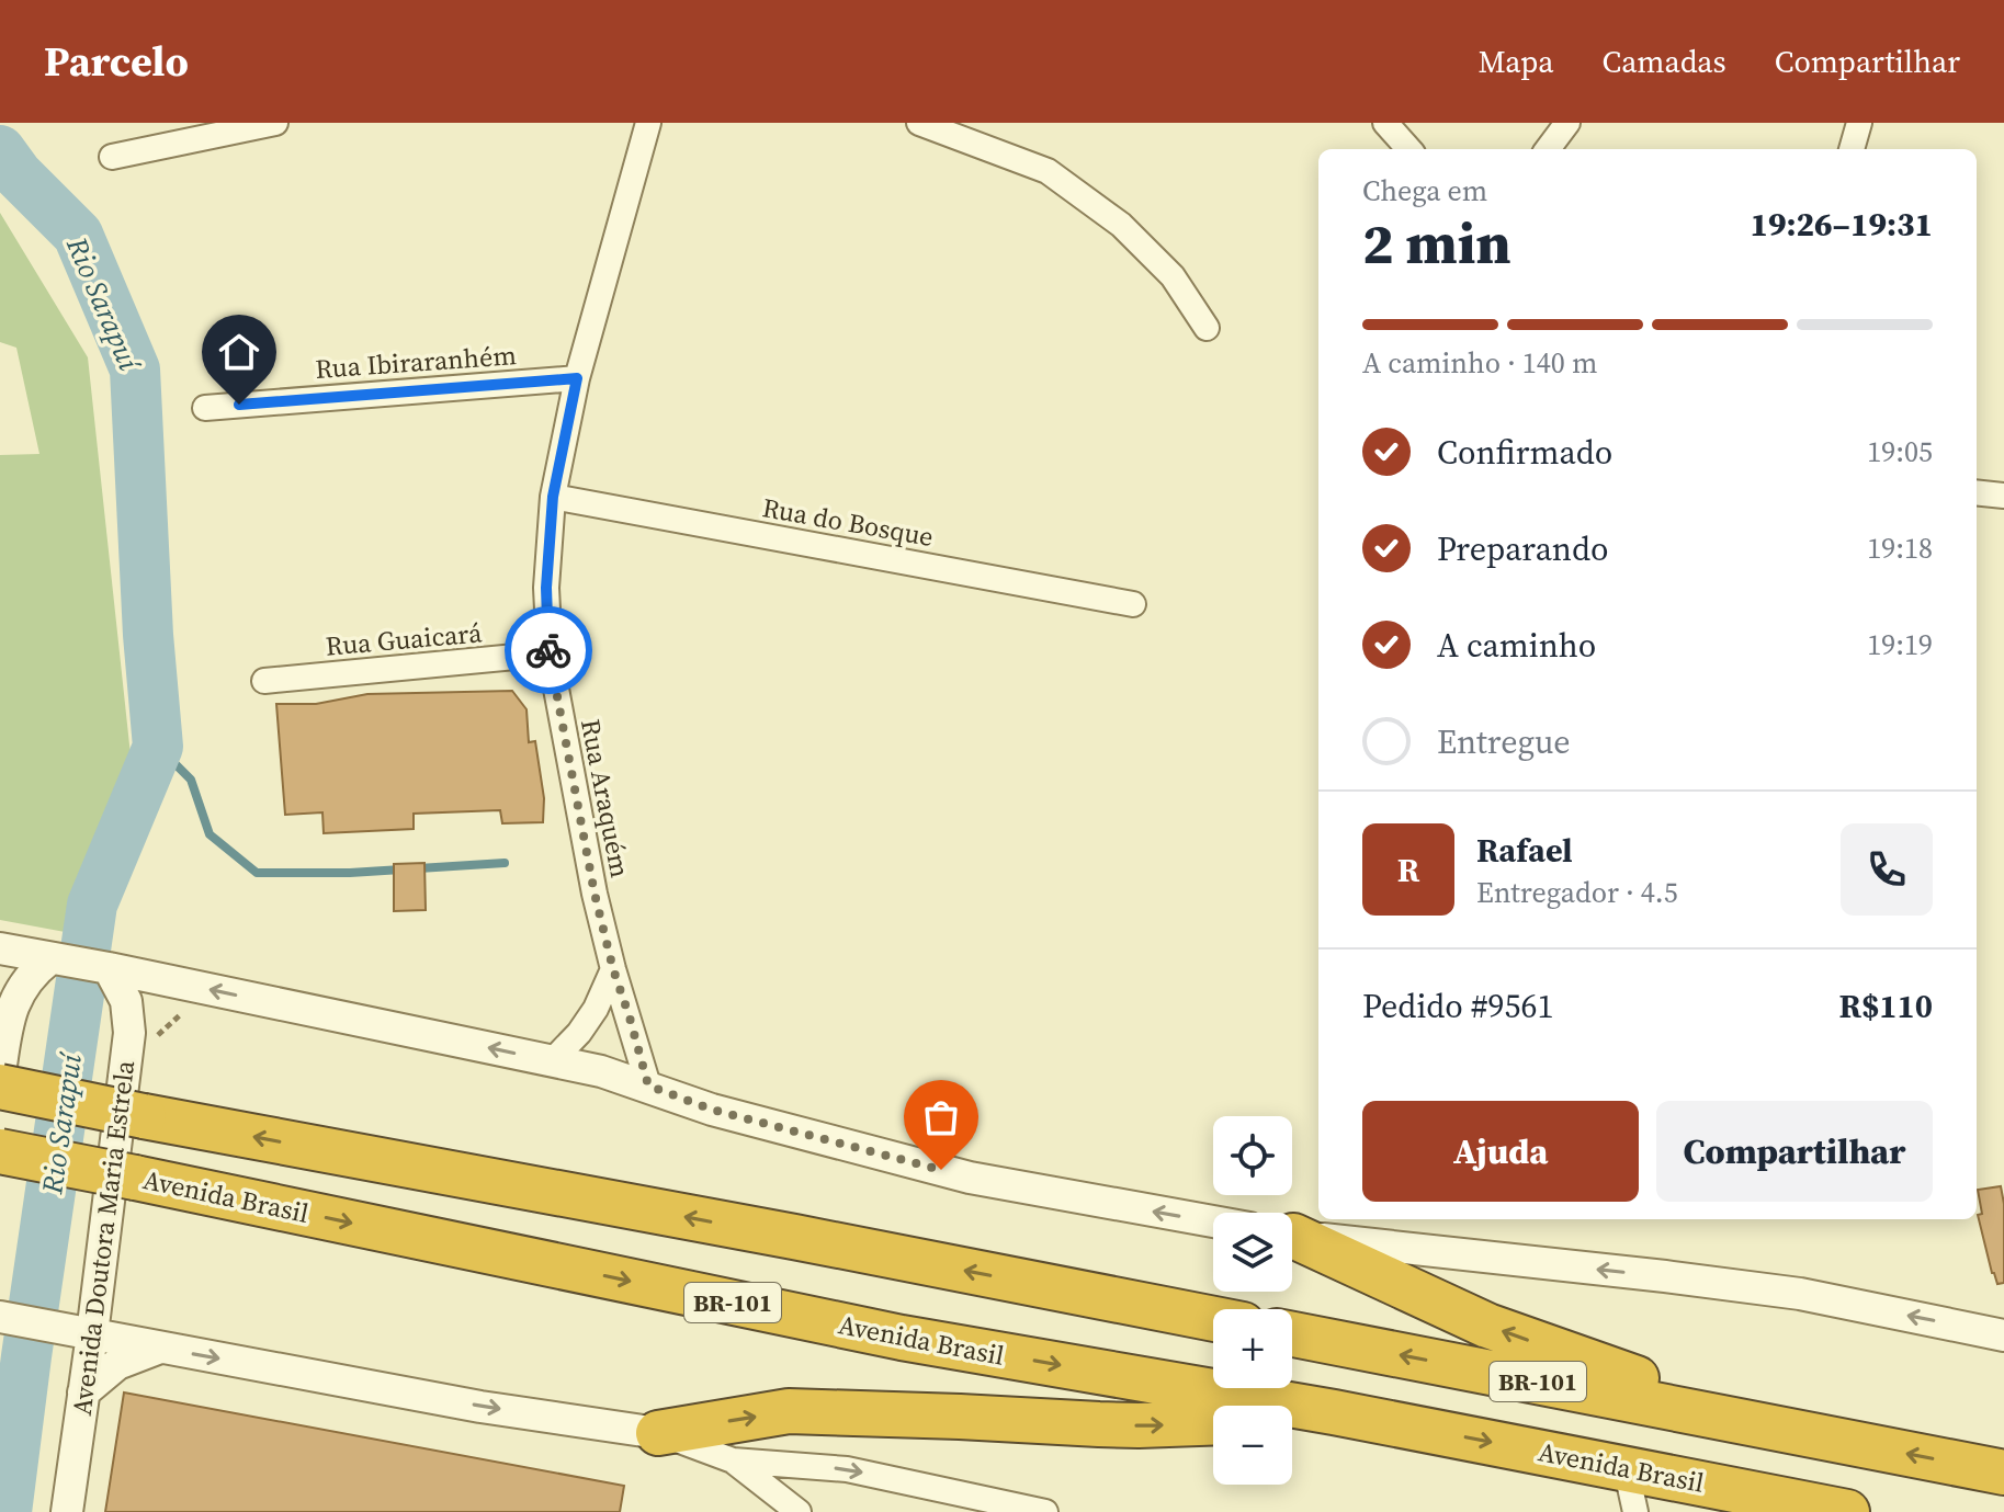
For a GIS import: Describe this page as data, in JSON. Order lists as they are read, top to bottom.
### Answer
{
  "streets": {
    "highway": ["Avenida Brasil", "BR-101"],
    "street": [
      "Rua Ibiraranhém",
      "Rua do Bosque",
      "Rua Guaicará",
      "Rua Araquém",
      "Avenida Doutora Maria Estrela"
    ]
  },
  "crossings": [
    ["Rua Ibiraranhém", "Rua Araquém"],
    ["Rua do Bosque", "Rua Araquém"],
    ["Rua Guaicará", "Rua Araquém"]
  ],
  "water": ["Rio Sarapuí"],
  "page": {
    "header": "Parcelo",
    "nav": ["Mapa", "Camadas", "Compartilhar"],
    "heading": ["2 min", "Chega em", "19:26–19:31"],
    "panel": [
      "Rafael",
      "Entregador · 4.5",
      "Pedido #9561",
      "R$110"
    ],
    "bar": "A caminho · 140 m",
    "list": [
      ["Confirmado", "19:05"],
      ["Preparando", "19:18"],
      ["A caminho", "19:19"],
      "Entregue"
    ],
    "round": "R",
    "buttons": ["Ajuda", "Compartilhar"],
    "map_buttons": ["+", "−"]
  }
}
